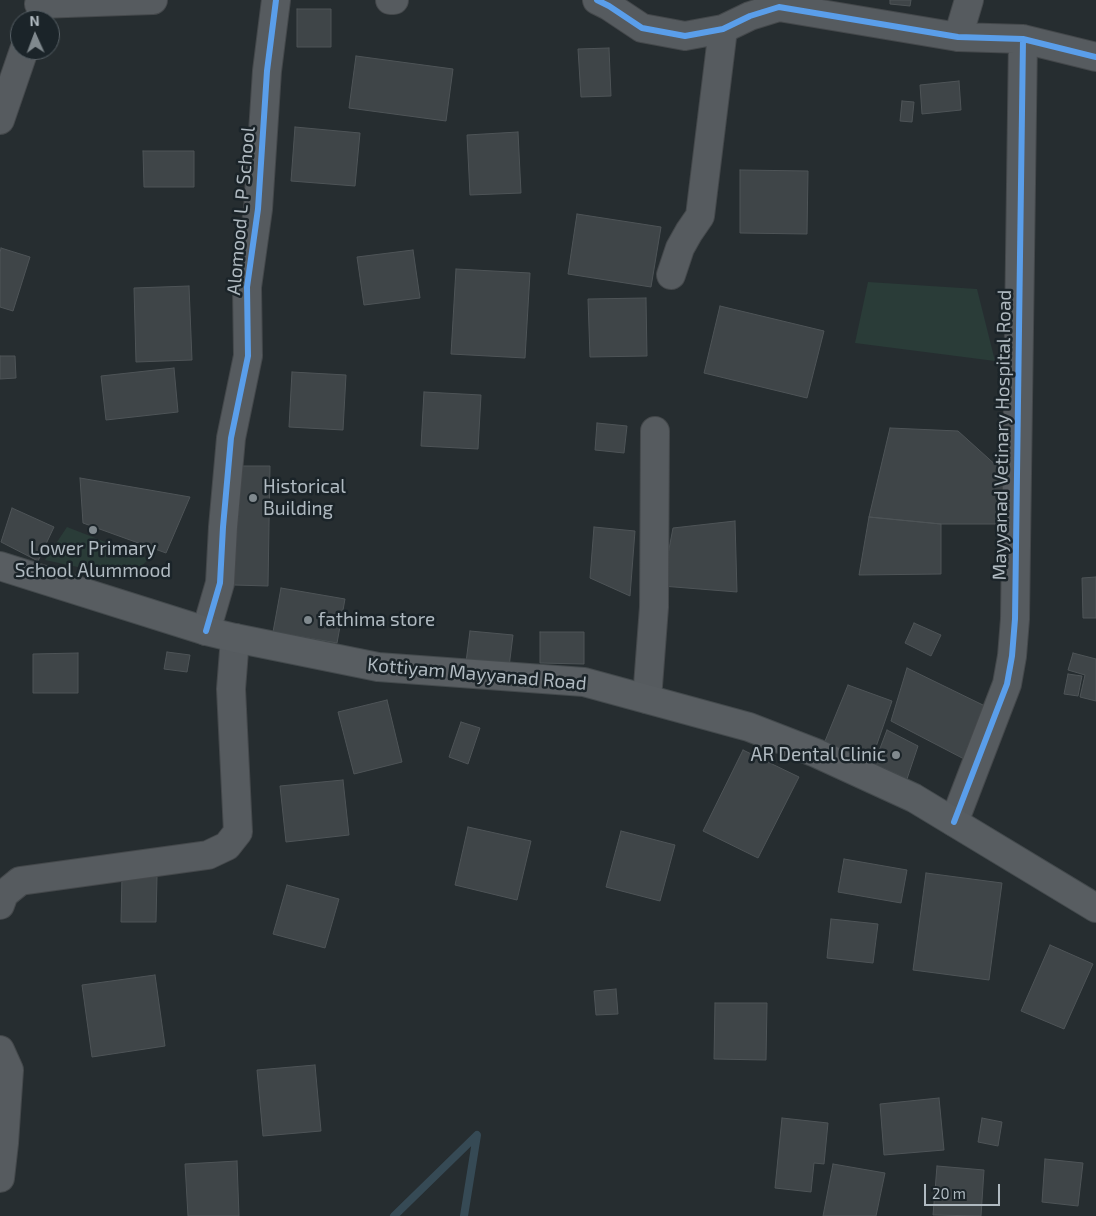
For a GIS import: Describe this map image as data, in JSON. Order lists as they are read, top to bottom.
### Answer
{
  "streets": {
    "main road": ["Kottiyam Mayyanad Road"],
    "street": ["Alomood L P School", "Mayyanad Vetinary Hospital Road"]
  },
  "crossings": [
    ["Alomood L P School", "Kottiyam Mayyanad Road"],
    ["Mayyanad Vetinary Hospital Road", "Kottiyam Mayyanad Road"]
  ],
  "places": [
    "Historical Building",
    "Lower Primary School Alummood",
    "fathima store",
    "AR Dental Clinic"
  ],
  "scale_bar": "20 m",
  "north": "top"
}
